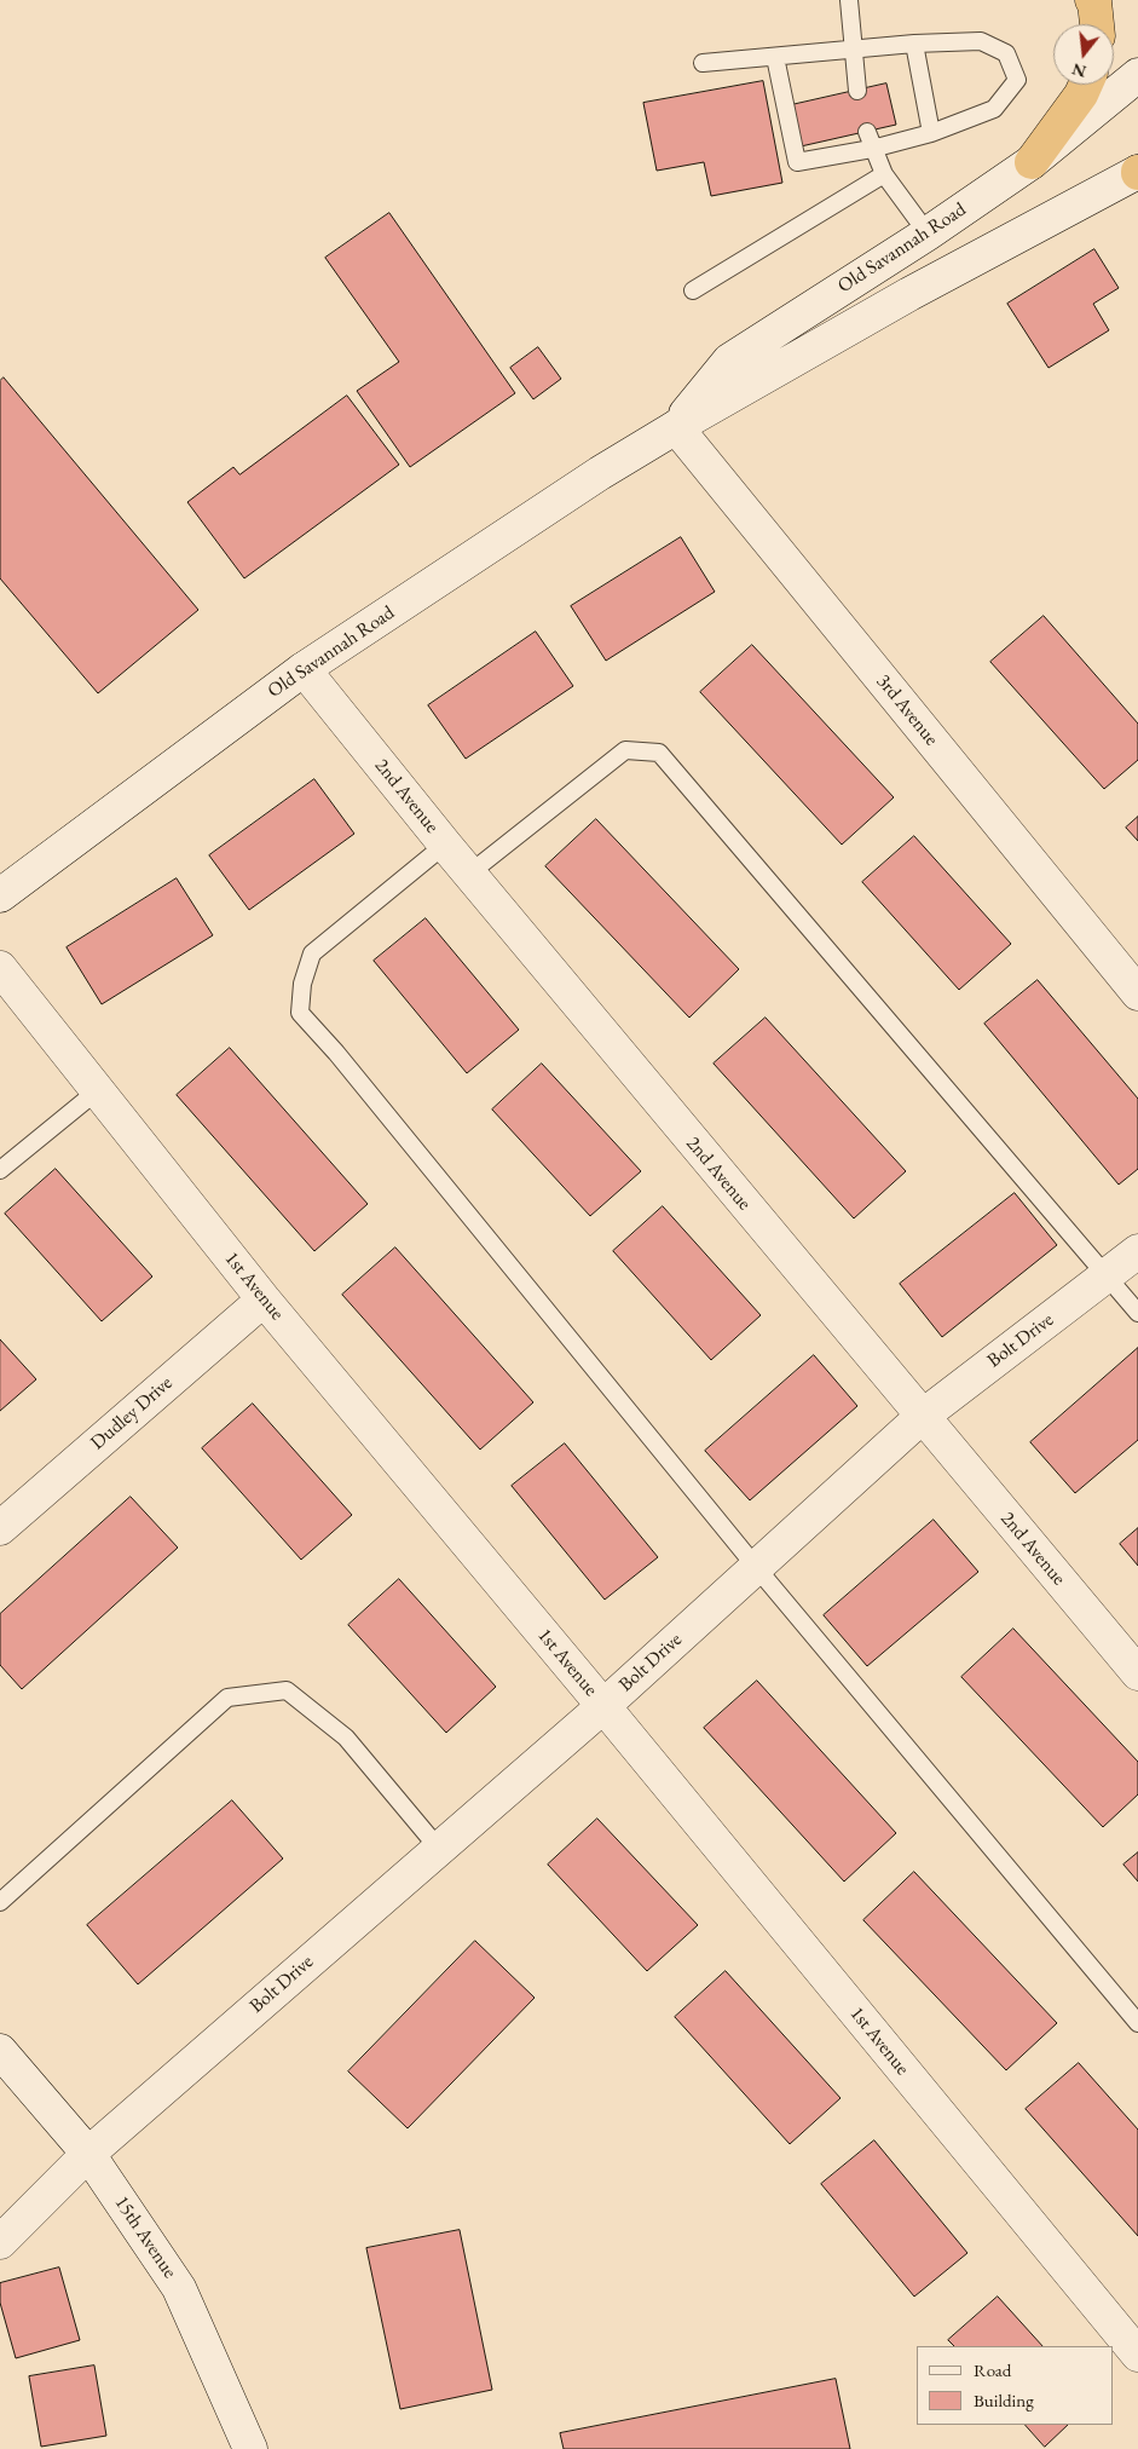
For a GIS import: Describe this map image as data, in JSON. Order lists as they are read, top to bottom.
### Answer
{
  "streets": {
    "street": [
      "Old Savannah Road",
      "3rd Avenue",
      "2nd Avenue",
      "1st Avenue",
      "Bolt Drive",
      "Dudley Drive",
      "15th Avenue"
    ]
  },
  "crossings": [
    ["Old Savannah Road", "3rd Avenue"],
    ["Old Savannah Road", "2nd Avenue"],
    ["2nd Avenue", "Bolt Drive"],
    ["1st Avenue", "Bolt Drive"],
    ["1st Avenue", "Dudley Drive"],
    ["Bolt Drive", "15th Avenue"]
  ],
  "legend": ["Road", "Building"],
  "north": "bottom"
}
